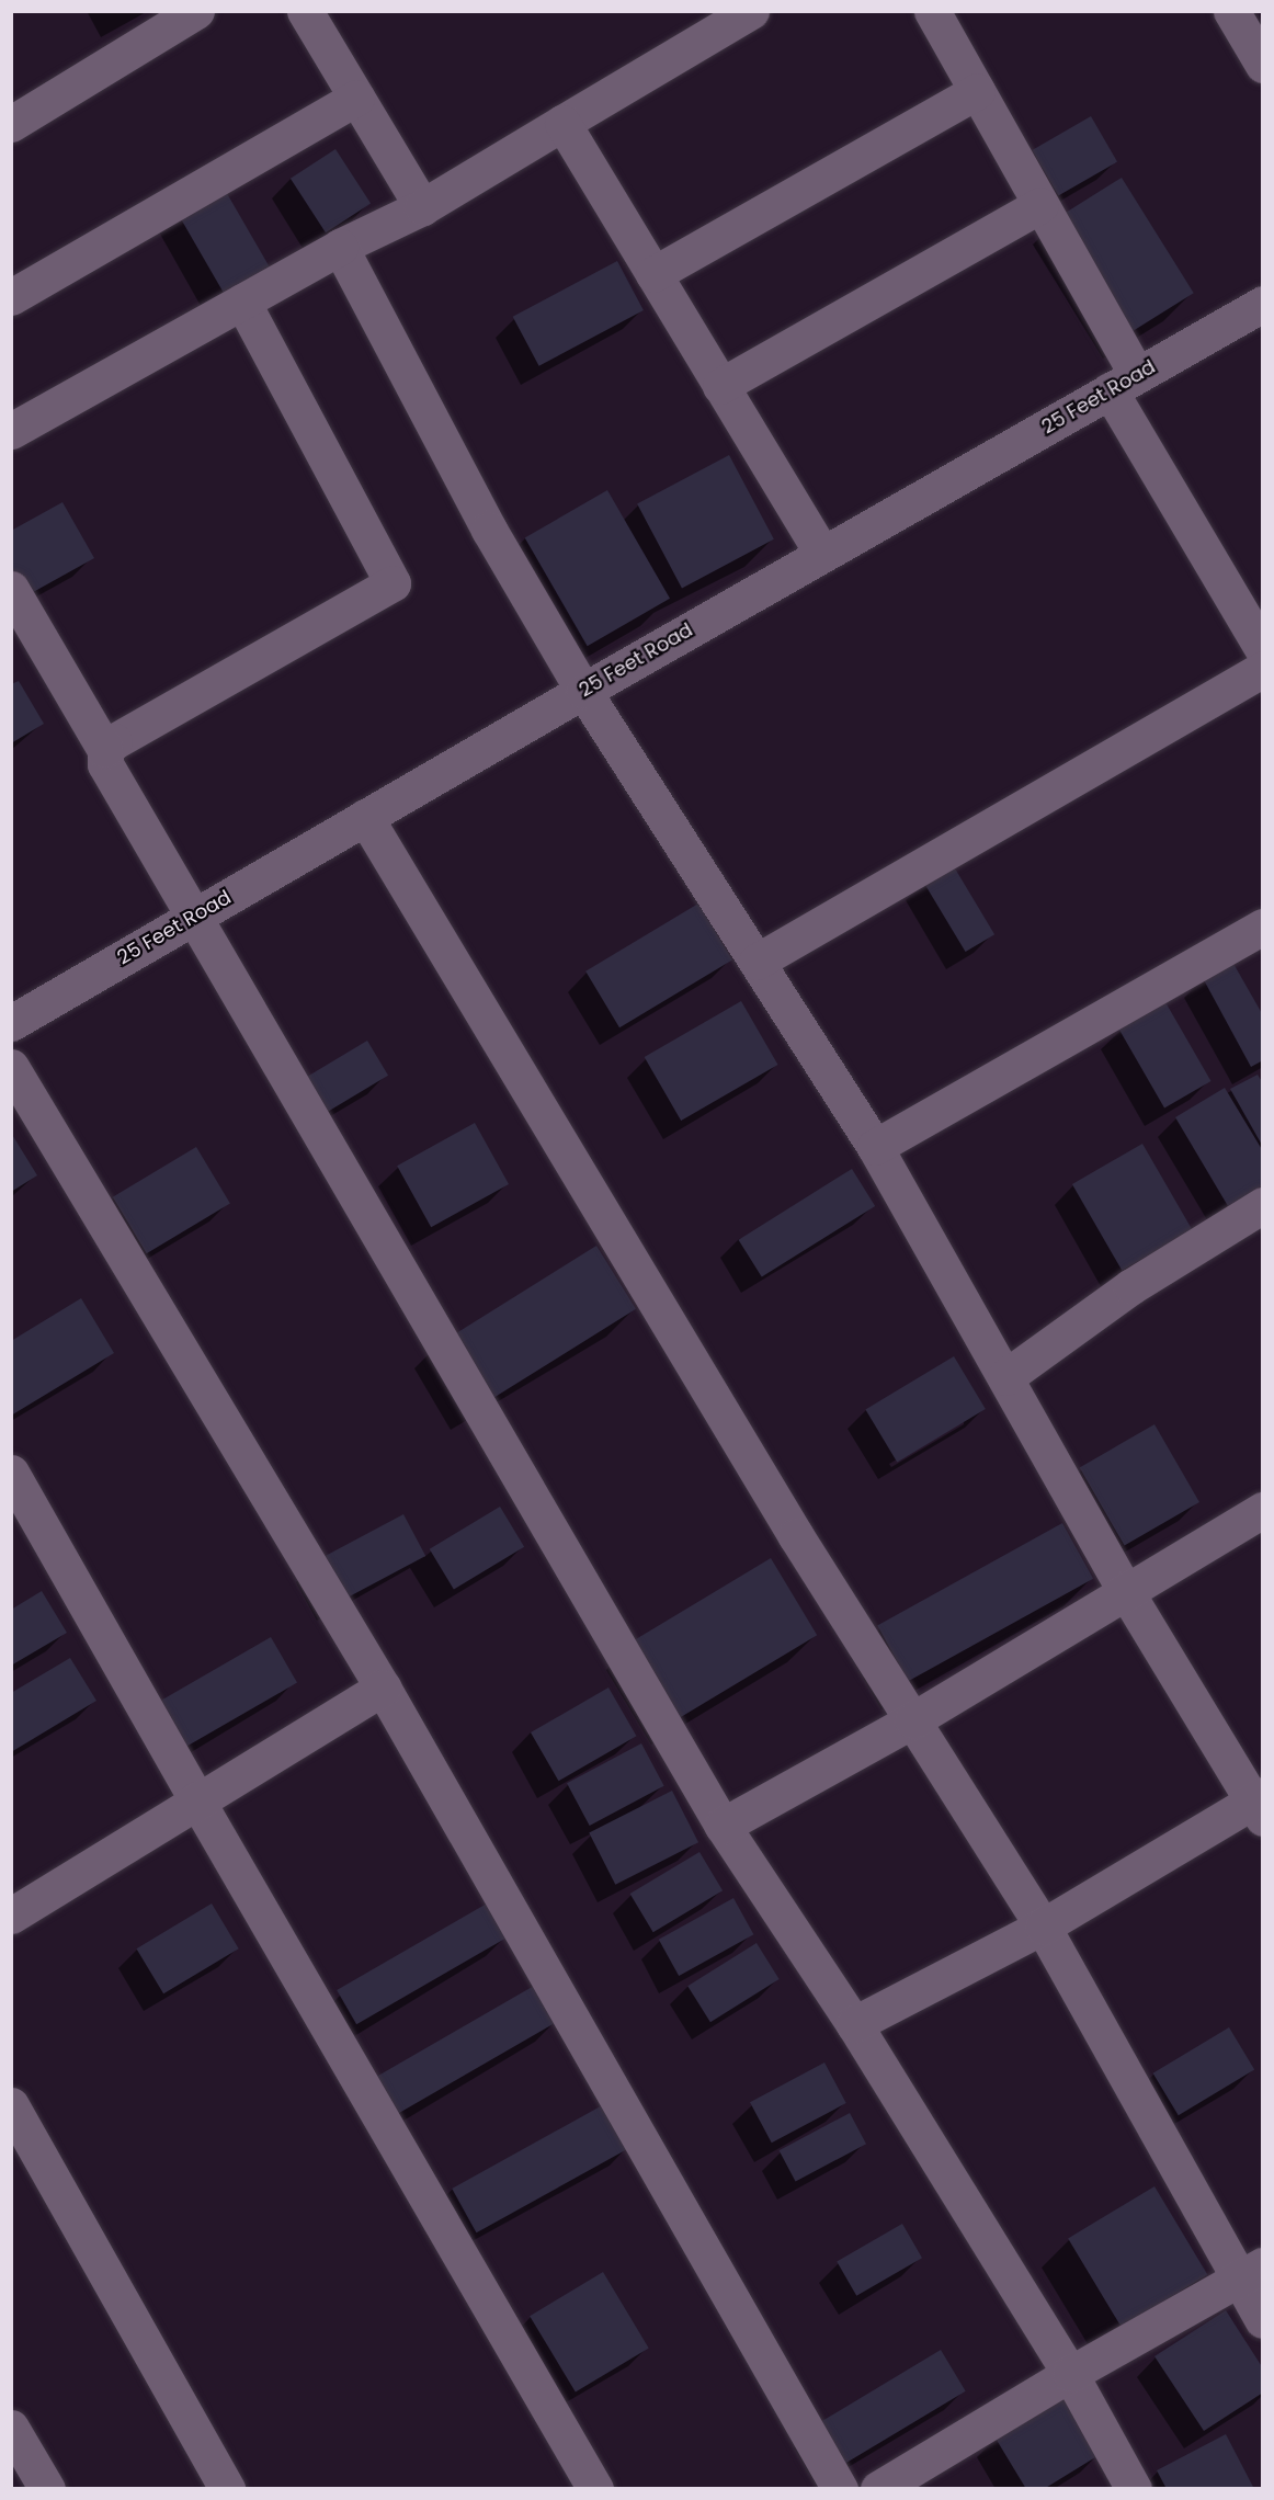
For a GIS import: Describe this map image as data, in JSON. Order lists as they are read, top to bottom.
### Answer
{
  "streets": {
    "street": ["25 Feet Road"]
  }
}
